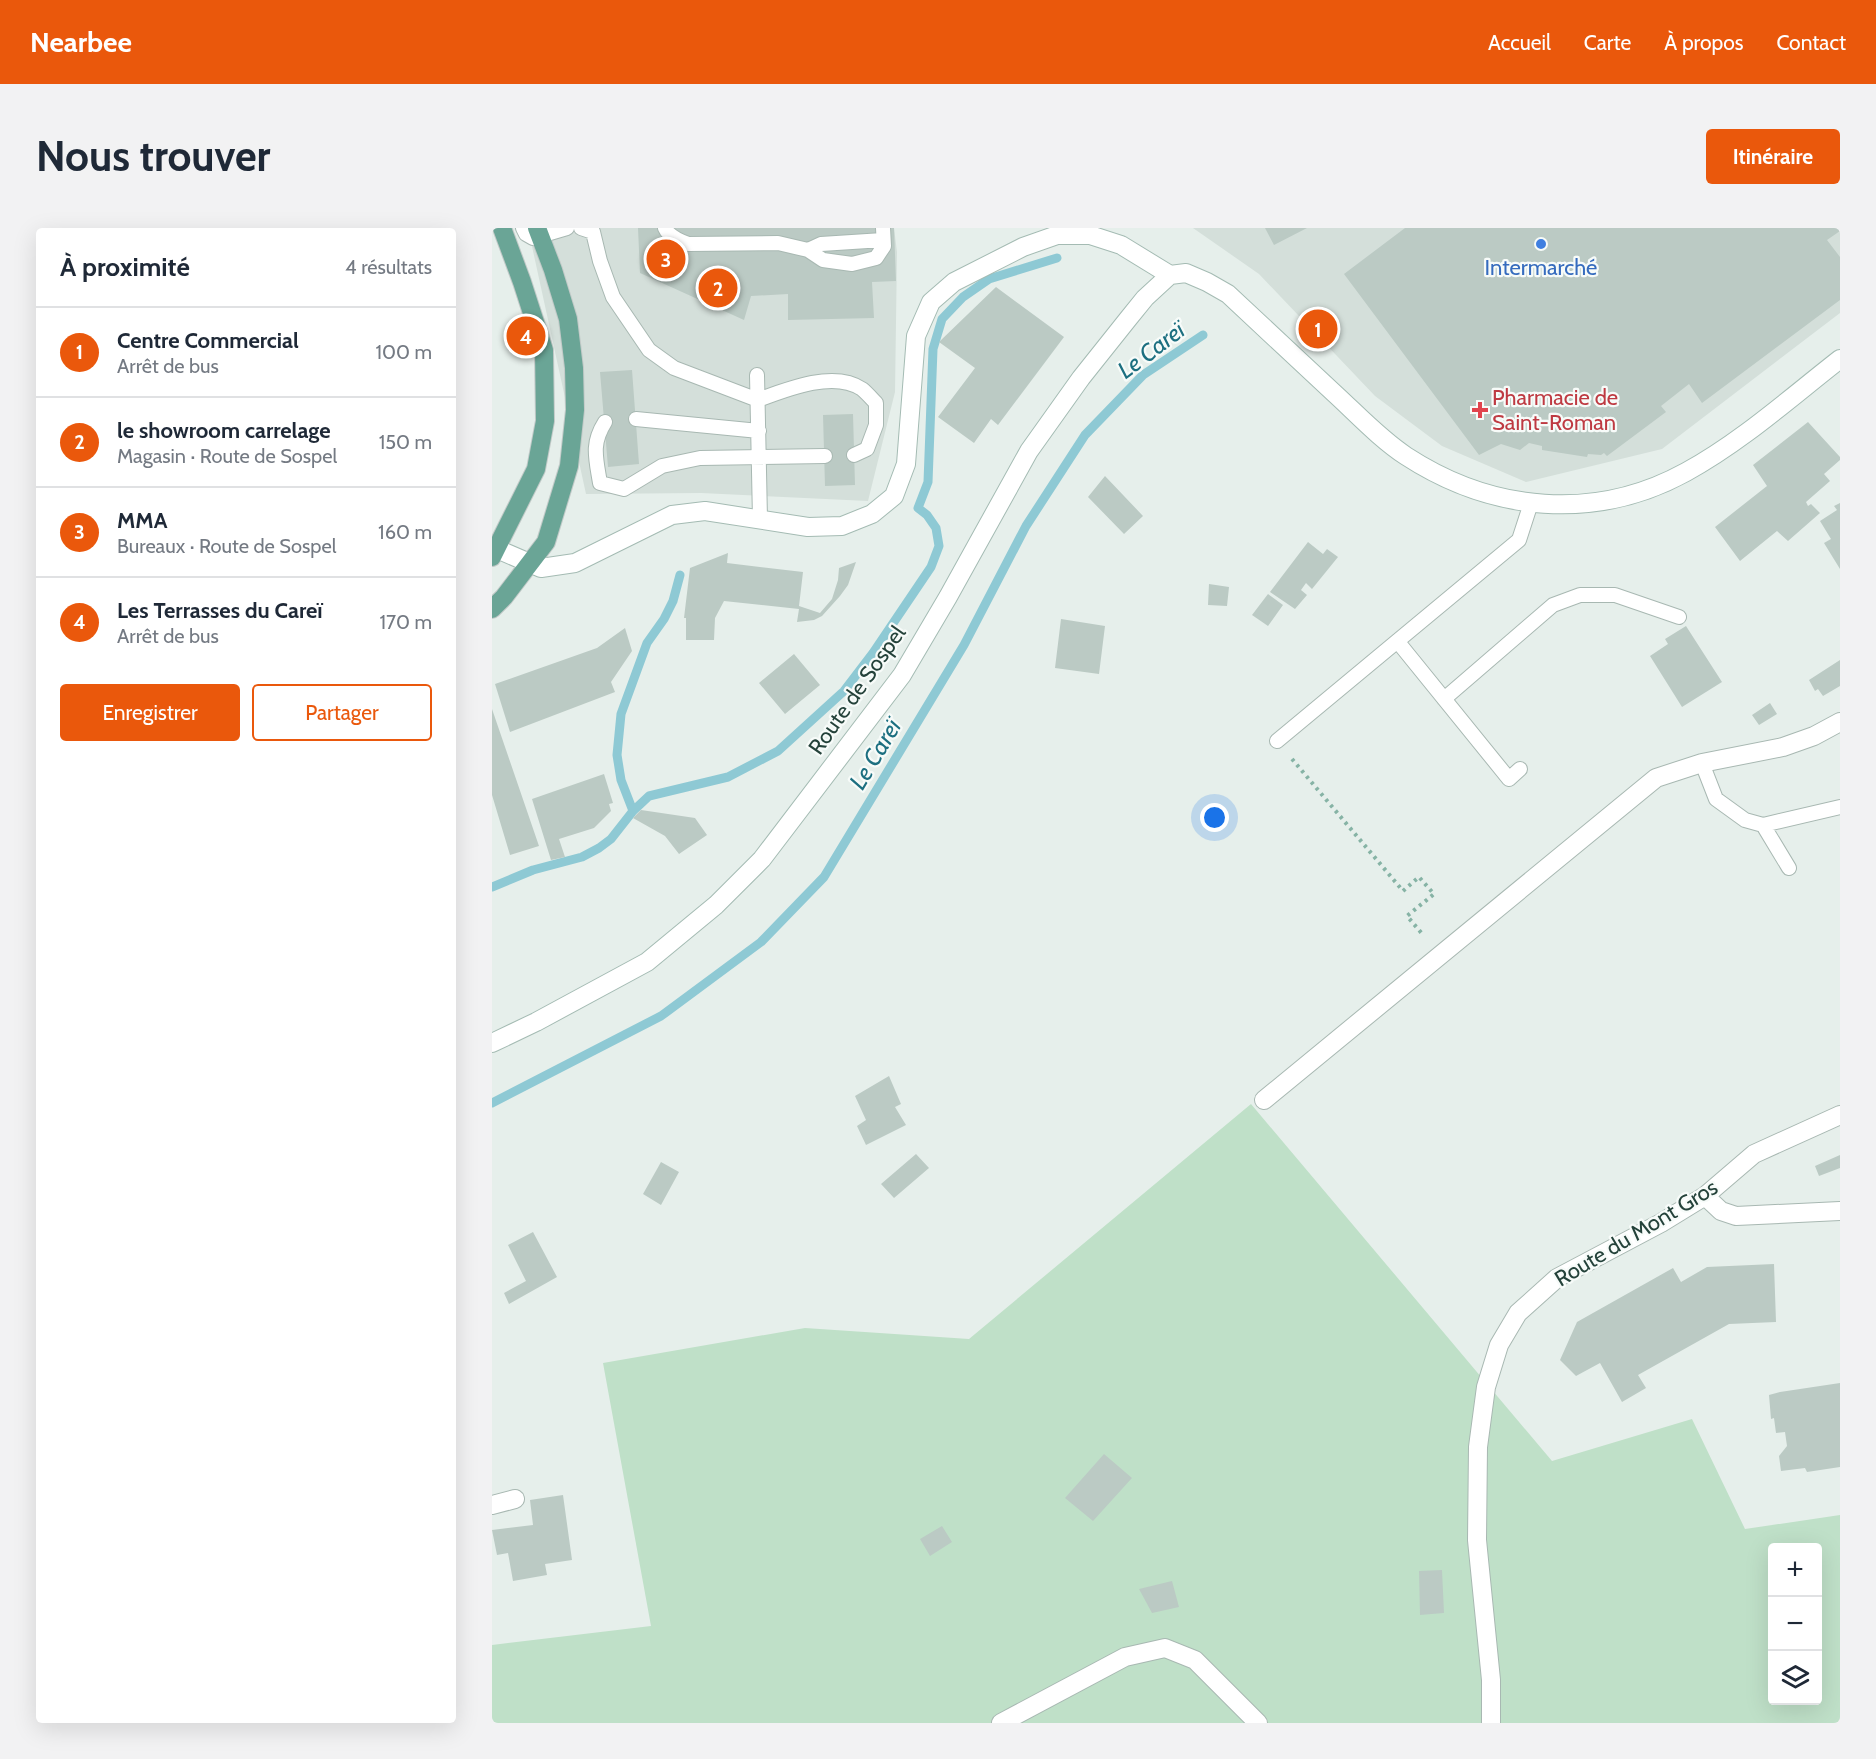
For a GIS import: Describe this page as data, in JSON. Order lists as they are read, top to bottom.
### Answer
{
  "streets": {
    "street": ["Route de Sospel", "Route du Mont Gros"]
  },
  "water": ["Le Careï"],
  "places": {
    "other": ["Intermarché"],
    "health": ["Pharmacie de Saint-Roman"]
  },
  "page": {
    "header": "Nearbee",
    "nav": [
      "Accueil",
      "Carte",
      "À propos",
      "Contact"
    ],
    "buttons": [
      "Itinéraire",
      ["Enregistrer", "Partager"]
    ],
    "title": "Nous trouver",
    "heading": ["À proximité", "4 résultats"],
    "pins": [
      "3",
      "2",
      "1",
      "4"
    ],
    "list": [
      {
        "mark": "1",
        "name": "Centre Commercial",
        "note": "Arrêt de bus",
        "value": "100 m"
      },
      {
        "mark": "2",
        "name": "le showroom carrelage",
        "note": "Magasin · Route de Sospel",
        "value": "150 m"
      },
      {
        "mark": "3",
        "name": "MMA",
        "note": "Bureaux · Route de Sospel",
        "value": "160 m"
      },
      {
        "mark": "4",
        "name": "Les Terrasses du Careï",
        "note": "Arrêt de bus",
        "value": "170 m"
      }
    ],
    "map_buttons": ["+", "−"]
  }
}
